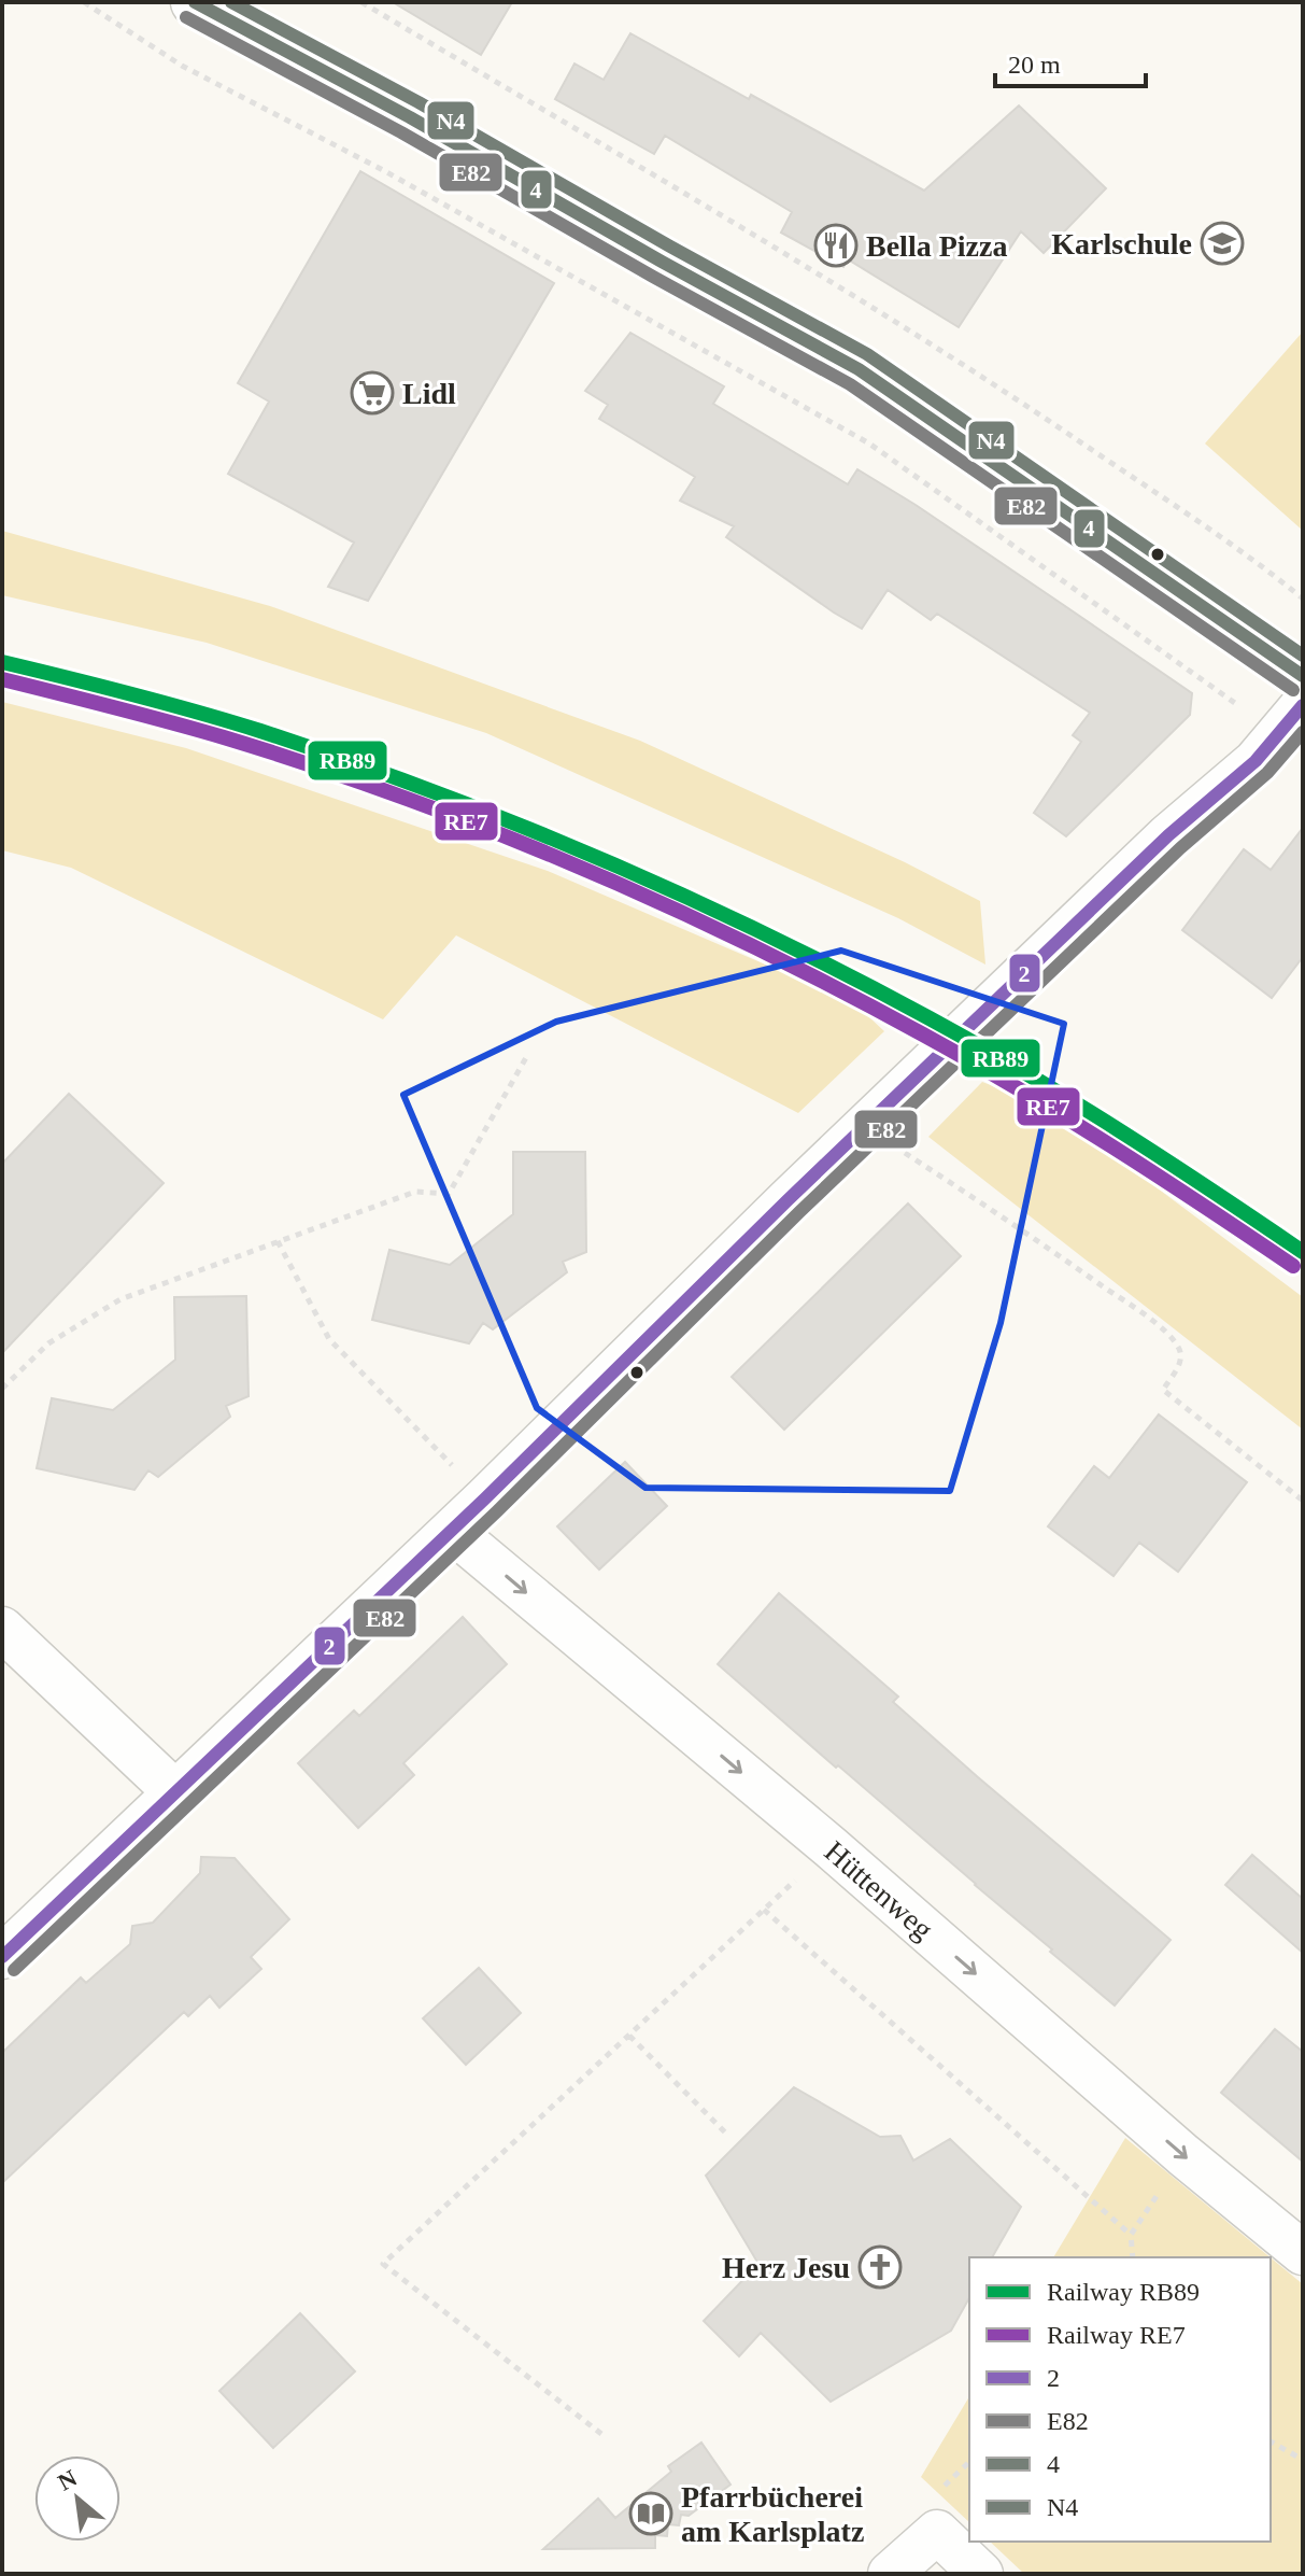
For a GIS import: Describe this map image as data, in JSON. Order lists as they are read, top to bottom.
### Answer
{
  "streets": {
    "street": ["Hüttenweg"]
  },
  "one_way": ["Hüttenweg"],
  "places": {
    "school or university": ["Karlschule"],
    "restaurant": ["Bella Pizza"],
    "supermarket": ["Lidl"],
    "church": ["Herz Jesu"],
    "library": ["Pfarrbücherei am Karlsplatz"]
  },
  "lines": [
    "transit line 4",
    "transit line N4",
    "transit line E82",
    "rail line RB89",
    "rail line RE7",
    "transit line 2"
  ],
  "legend": [
    "Railway RB89",
    "Railway RE7",
    "2",
    "E82",
    "4",
    "N4"
  ],
  "scale_bar": "20 m",
  "north": "top left"
}
